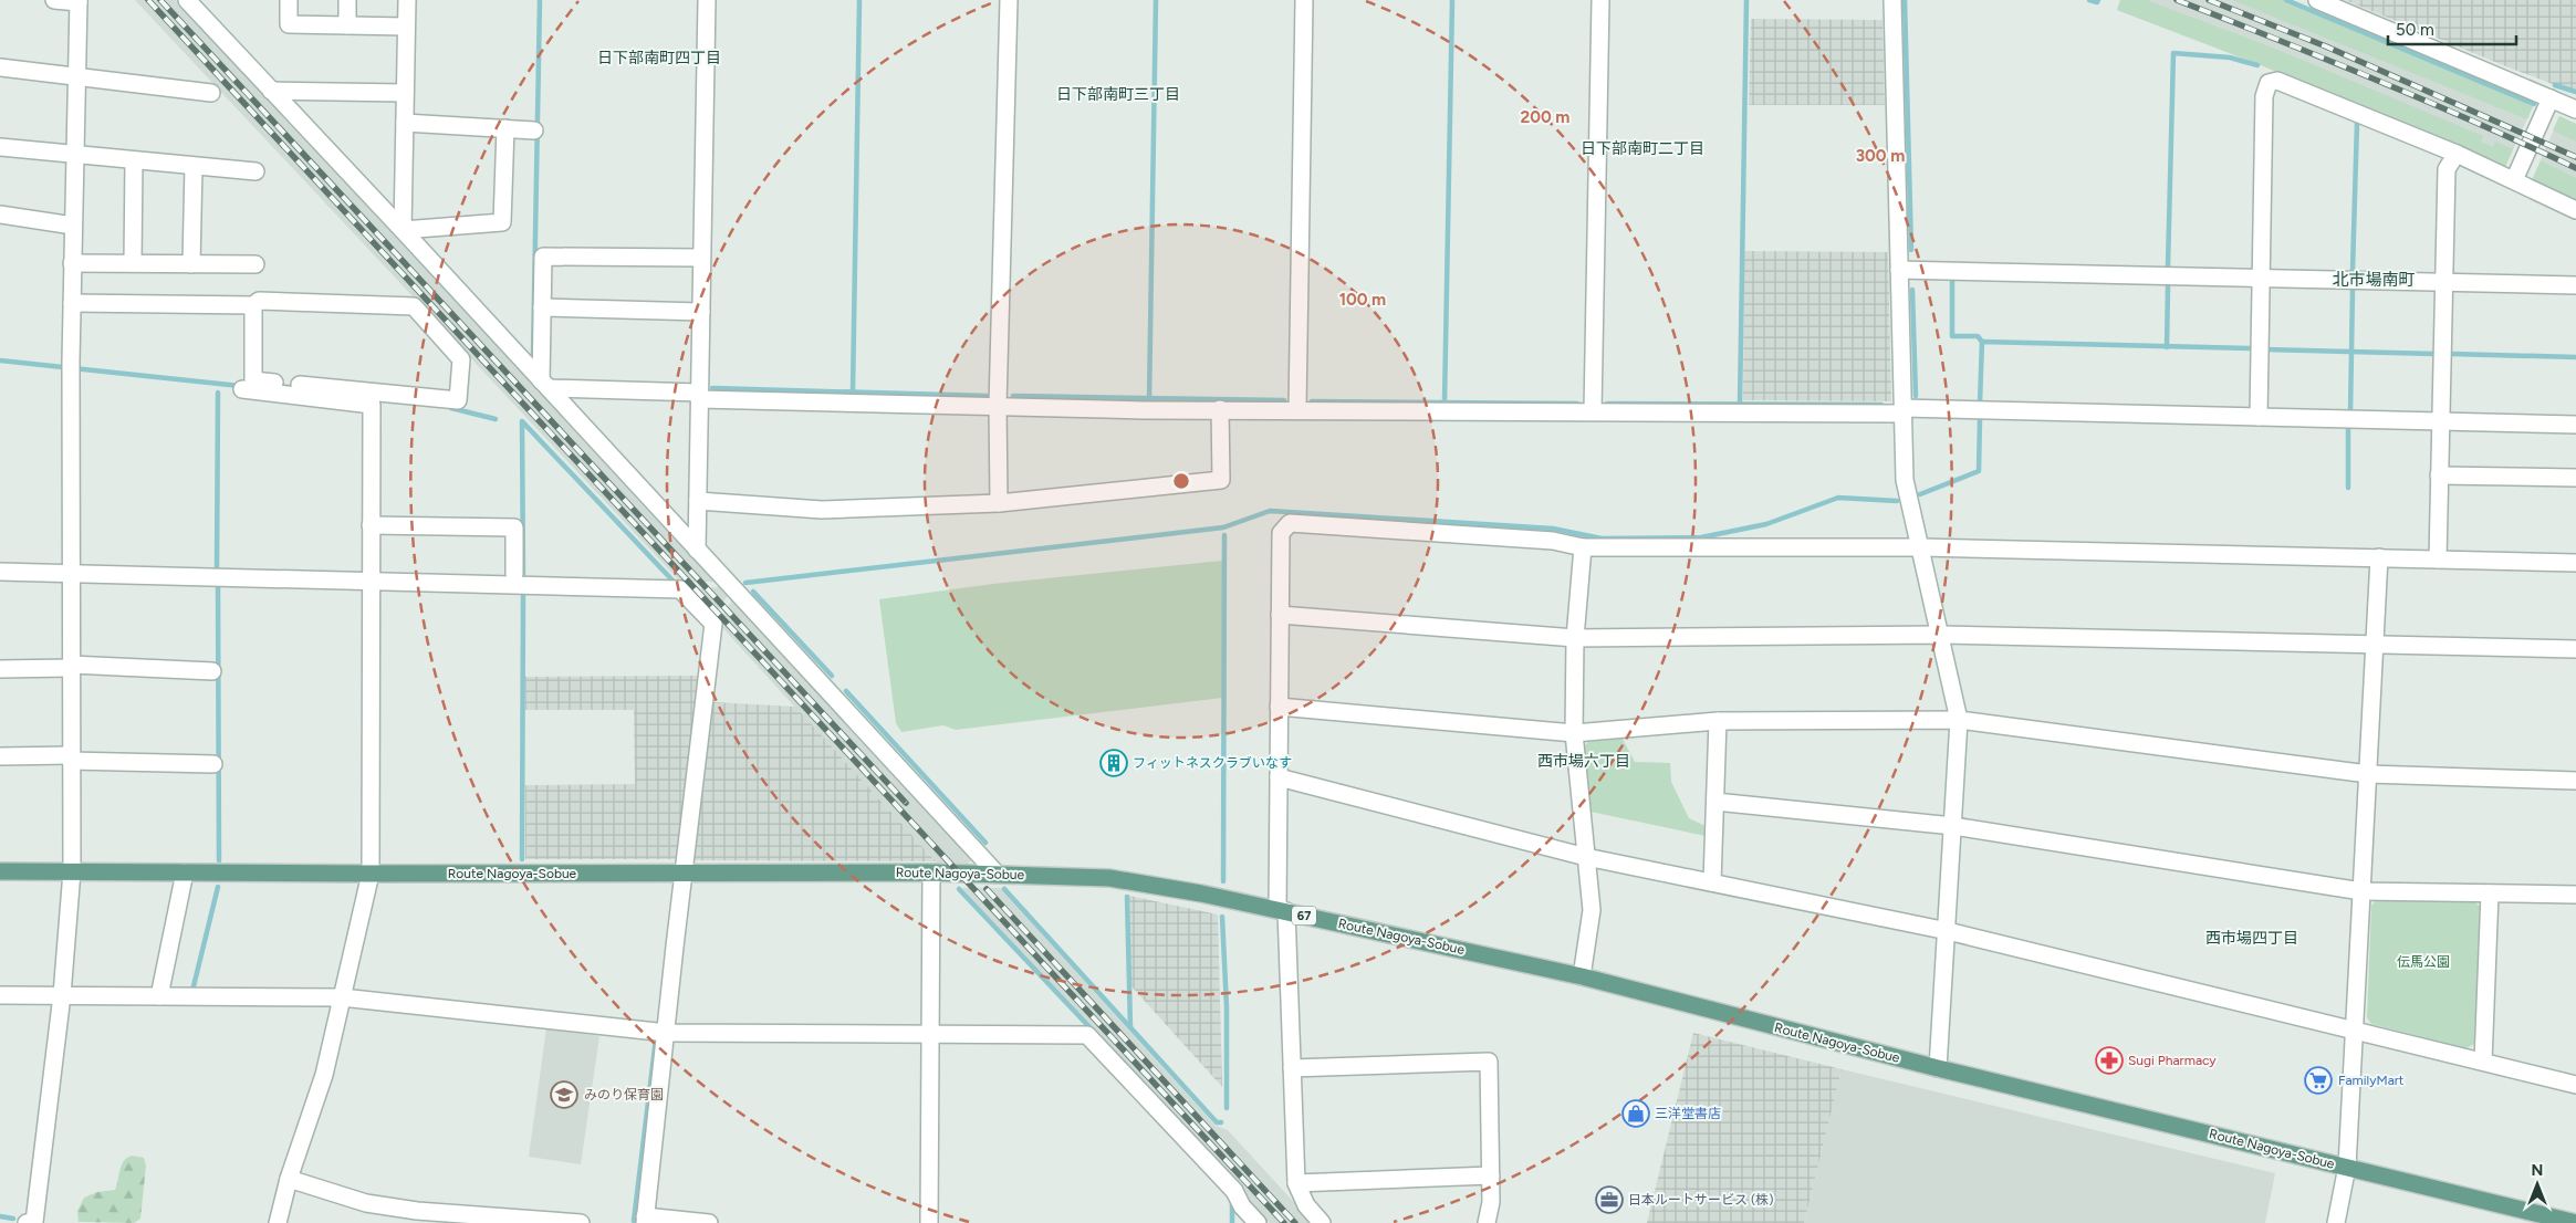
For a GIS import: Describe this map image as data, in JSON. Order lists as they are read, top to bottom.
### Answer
{
  "streets": {
    "main road": ["Route Nagoya-Sobue", "67"]
  },
  "districts": [
    "日下部南町四丁目",
    "日下部南町三丁目",
    "日下部南町二丁目",
    "北市場南町",
    "西市場六丁目",
    "西市場四丁目"
  ],
  "parks": ["伝馬公園"],
  "places": {
    "building": ["フィットネスクラブいなす"],
    "pharmacy": ["Sugi Pharmacy"],
    "supermarket": ["FamilyMart"],
    "school or university": ["みのり保育園"],
    "shop": ["三洋堂書店"],
    "office": ["日本ルートサービス (株)"]
  },
  "scale_bar": "50 m",
  "north": "top",
  "rings": ["200 m", "300 m", "100 m"]
}
